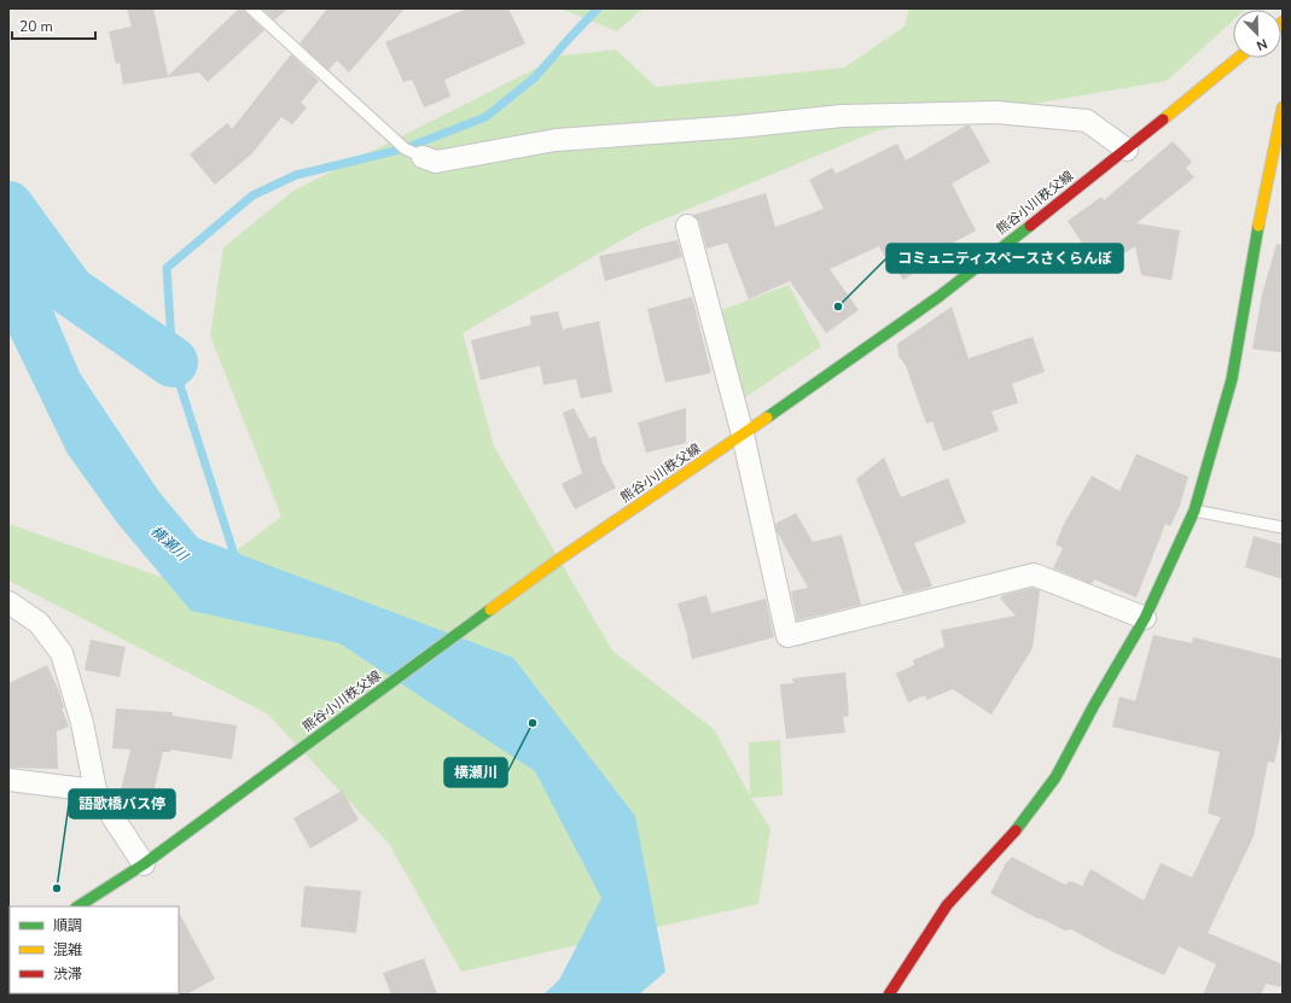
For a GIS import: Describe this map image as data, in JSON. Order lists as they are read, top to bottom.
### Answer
{
  "streets": {
    "main road": ["熊谷小川秩父線"]
  },
  "water": ["横瀬川"],
  "places": ["コミュニティスペースさくらんぼ", "横瀬川", "語歌橋バス停"],
  "legend": ["順調", "混雑", "渋滞"],
  "scale_bar": "20 m",
  "north": "bottom right"
}
